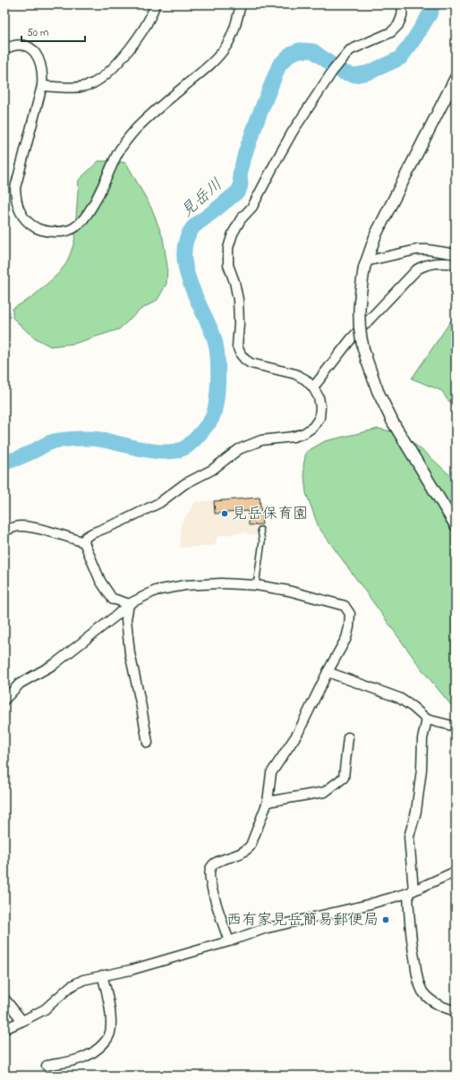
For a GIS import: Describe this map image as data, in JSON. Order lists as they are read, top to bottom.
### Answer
{
  "water": ["見岳川"],
  "places": ["見岳保育園", "西有家見岳簡易郵便局"],
  "scale_bar": "50 m"
}
